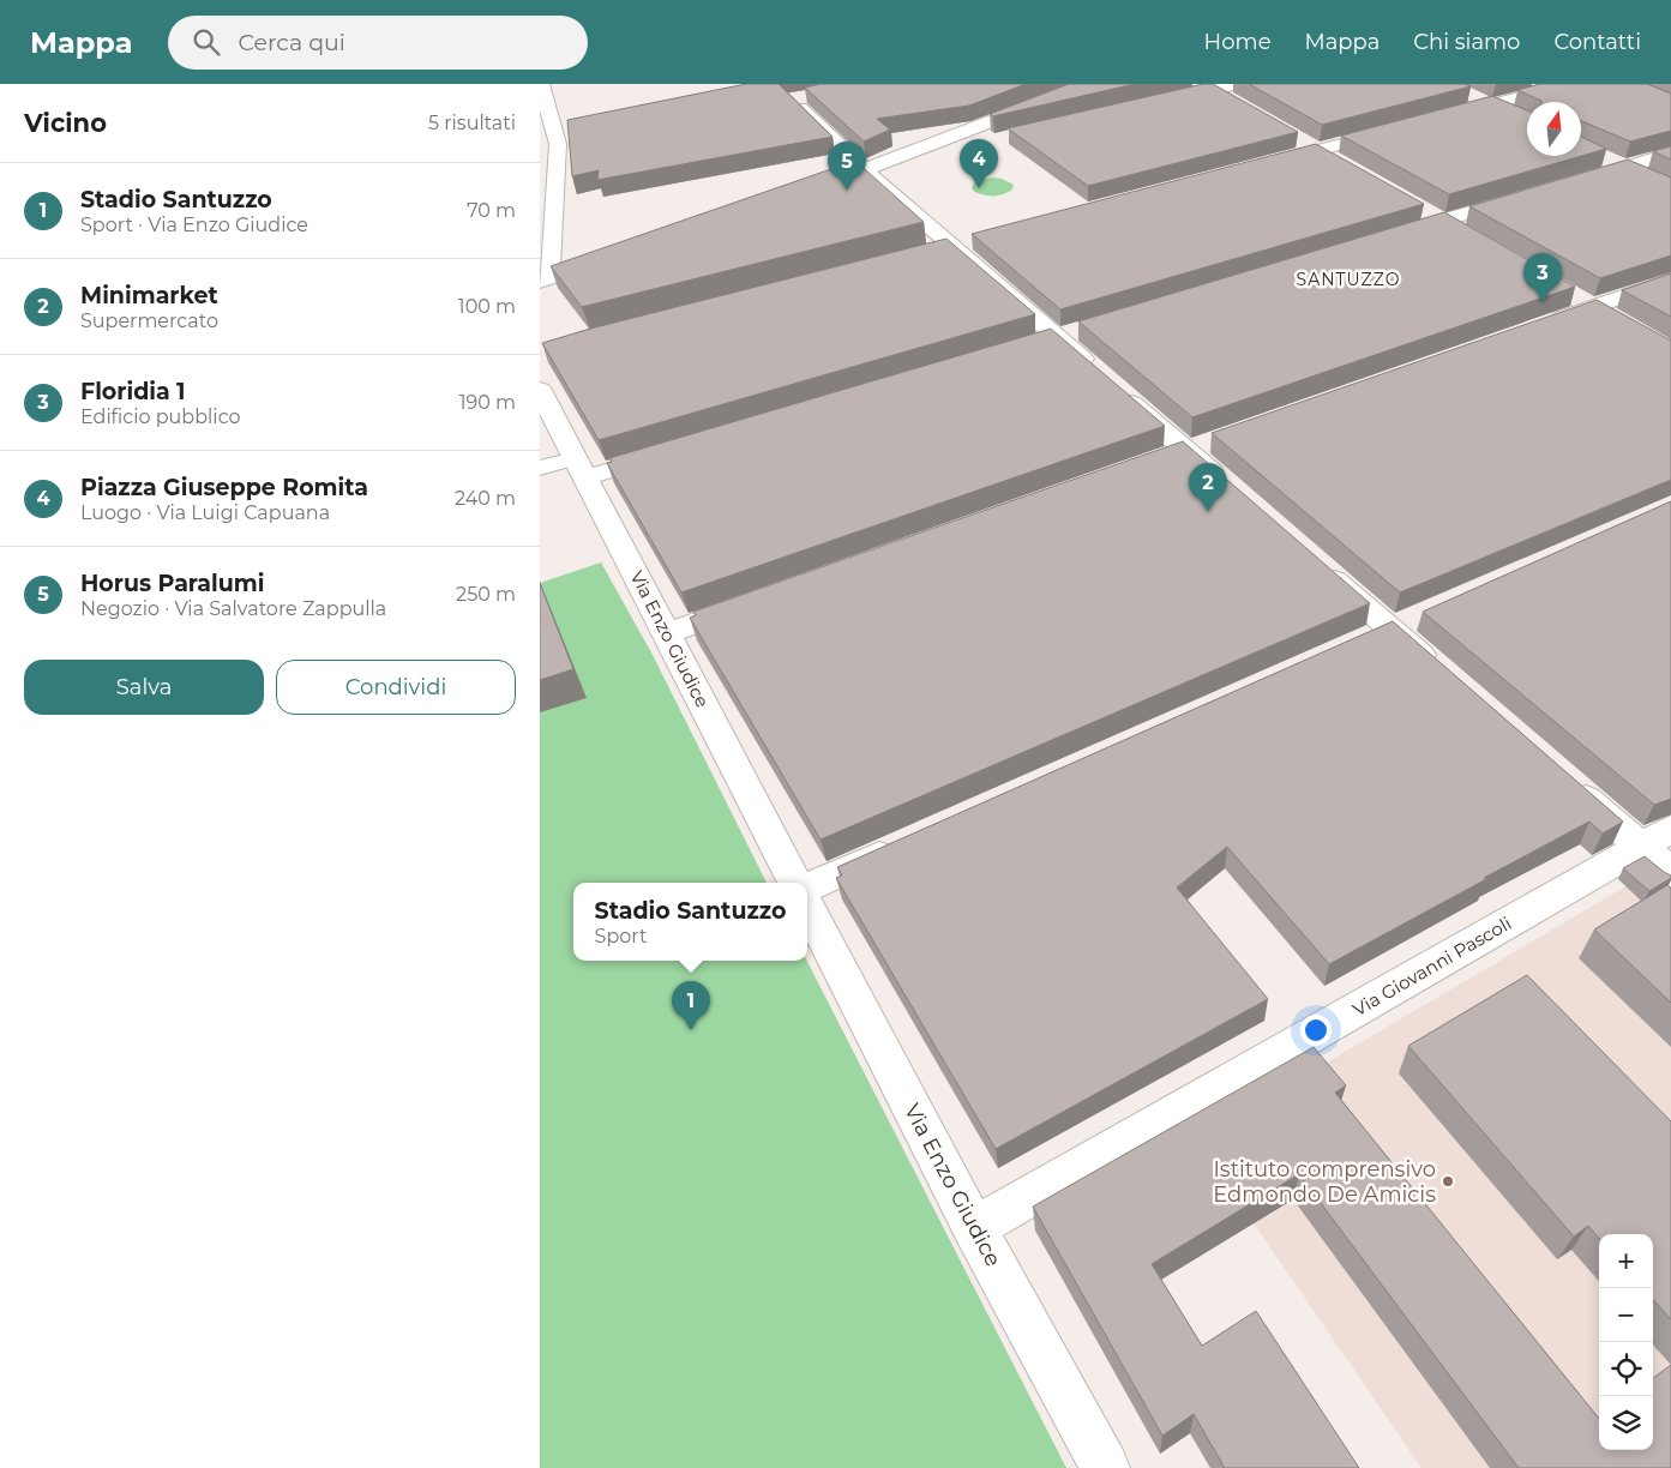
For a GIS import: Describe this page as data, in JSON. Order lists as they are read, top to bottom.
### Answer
{
  "streets": {
    "street": ["Via Enzo Giudice", "Via Giovanni Pascoli"]
  },
  "crossings": [
    ["Via Enzo Giudice", "Via Giovanni Pascoli"]
  ],
  "districts": ["SANTUZZO"],
  "places": ["Istituto comprensivo Edmondo De Amicis"],
  "north": "top",
  "page": {
    "header": "Mappa",
    "search": "Cerca qui",
    "nav": [
      "Home",
      "Mappa",
      "Chi siamo",
      "Contatti"
    ],
    "heading": ["Vicino", "5 risultati"],
    "pins": [
      "4",
      "5",
      "3",
      "2",
      "1"
    ],
    "list": [
      {
        "mark": "1",
        "name": "Stadio Santuzzo",
        "note": "Sport · Via Enzo Giudice",
        "value": "70 m"
      },
      {
        "mark": "2",
        "name": "Minimarket",
        "note": "Supermercato",
        "value": "100 m"
      },
      {
        "mark": "3",
        "name": "Floridia 1",
        "note": "Edificio pubblico",
        "value": "190 m"
      },
      {
        "mark": "4",
        "name": "Piazza Giuseppe Romita",
        "note": "Luogo · Via Luigi Capuana",
        "value": "240 m"
      },
      {
        "mark": "5",
        "name": "Horus Paralumi",
        "note": "Negozio · Via Salvatore Zappulla",
        "value": "250 m"
      }
    ],
    "buttons": ["Salva", "Condividi"],
    "popup": ["Stadio Santuzzo", "Sport"],
    "map_buttons": ["+", "−"]
  }
}
